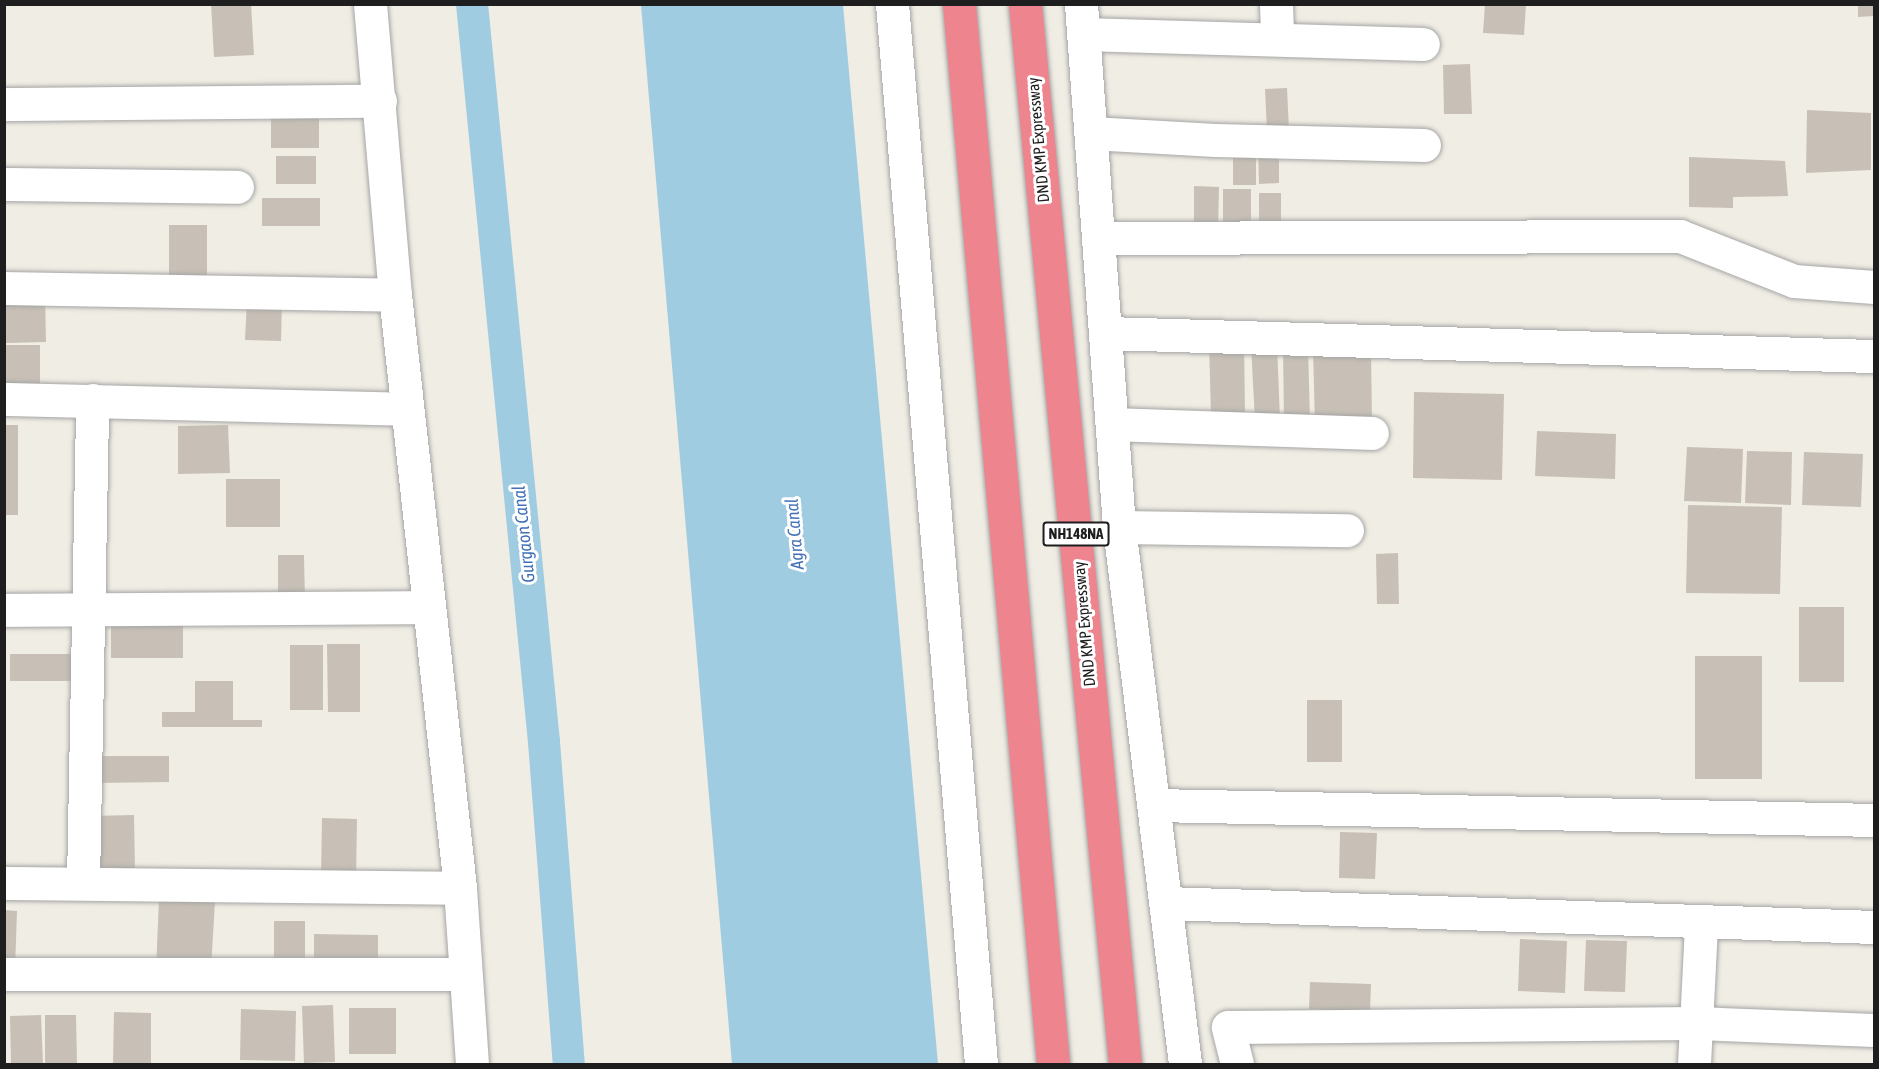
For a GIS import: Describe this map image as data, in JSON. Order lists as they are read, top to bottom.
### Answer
{
  "streets": {
    "highway": ["DND KMP Expressway", "NH148NA"]
  },
  "water": ["Gurgaon Canal", "Agra Canal"]
}
